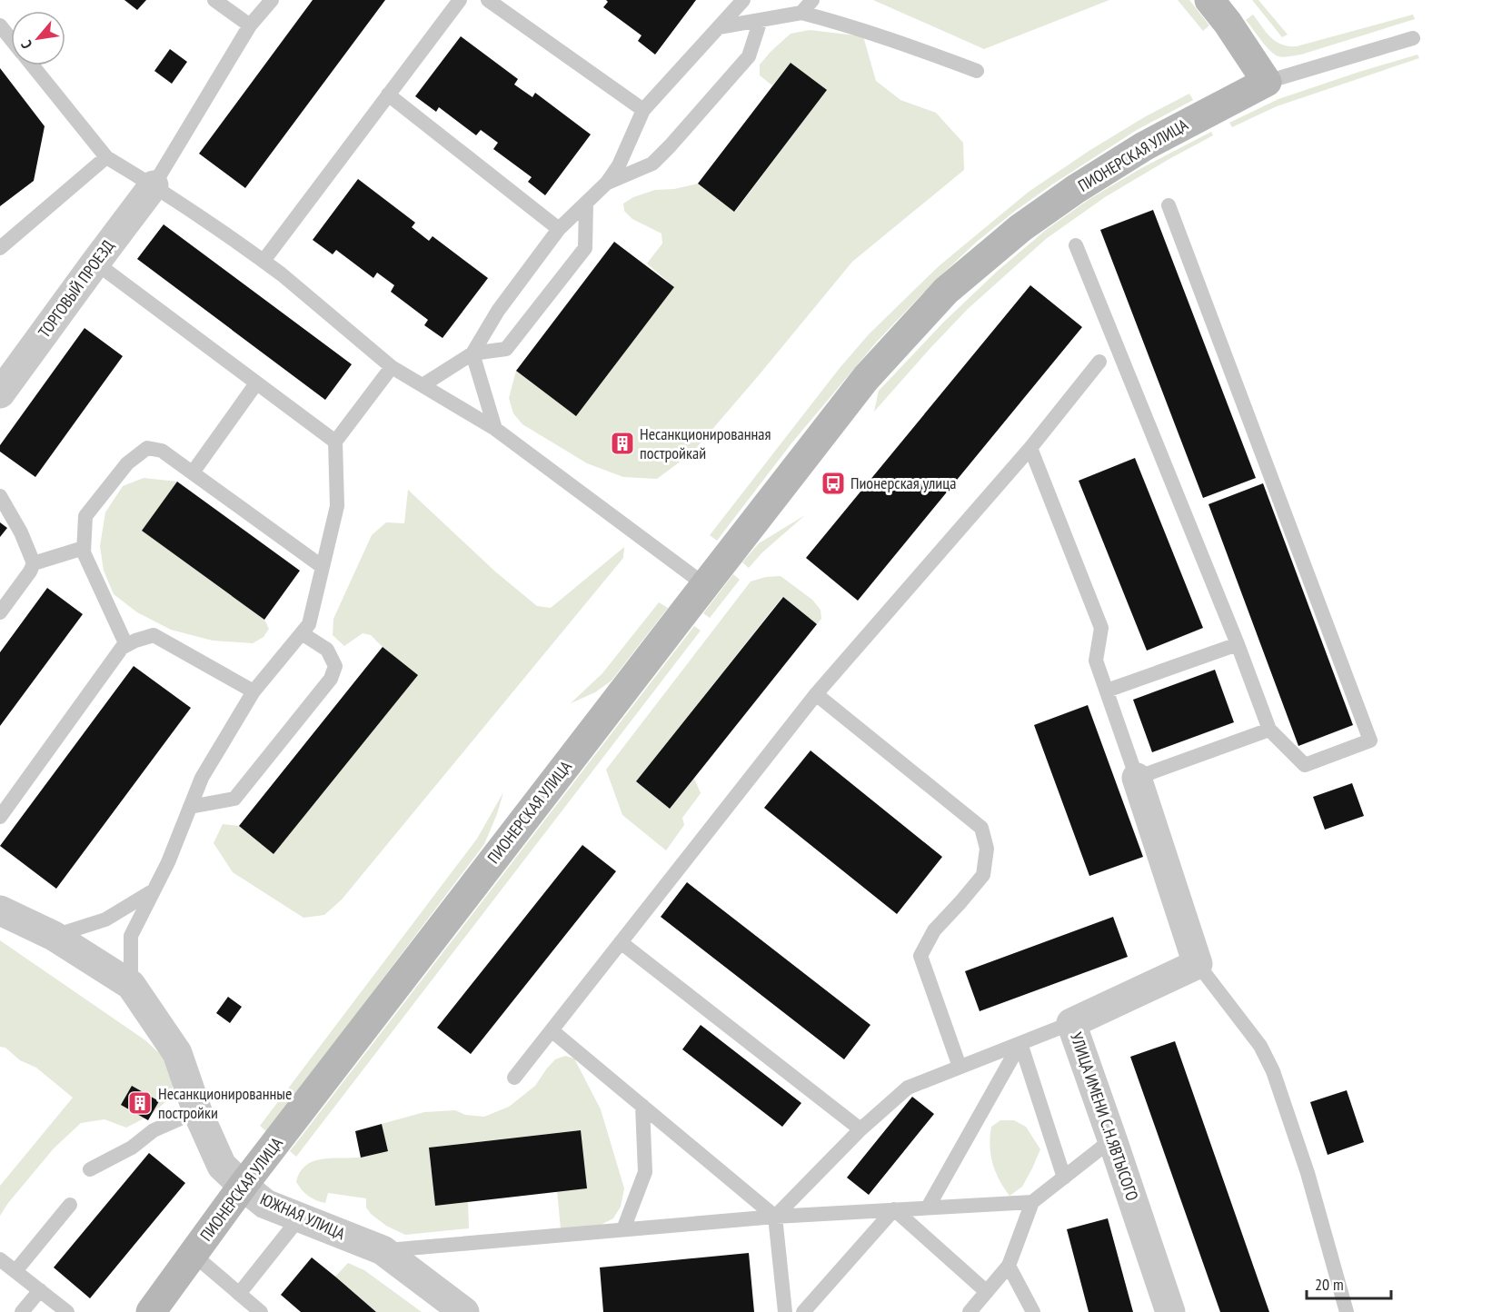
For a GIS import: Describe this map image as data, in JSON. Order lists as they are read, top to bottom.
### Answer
{
  "streets": {
    "street": [
      "ПИОНЕРСКАЯ УЛИЦА",
      "ТОРГОВЫЙ ПРОЕЗД",
      "УЛИЦА ИМЕНИ С.Н.ЯВТЫСОГО",
      "ЮЖНАЯ УЛИЦА"
    ]
  },
  "crossings": [
    ["ПИОНЕРСКАЯ УЛИЦА", "ЮЖНАЯ УЛИЦА"]
  ],
  "places": {
    "building": ["Несанкционированная постройкай", "Несанкционированные постройки"],
    "bus stop": ["Пионерская улица"]
  },
  "scale_bar": "20 m",
  "north": "bottom left"
}
